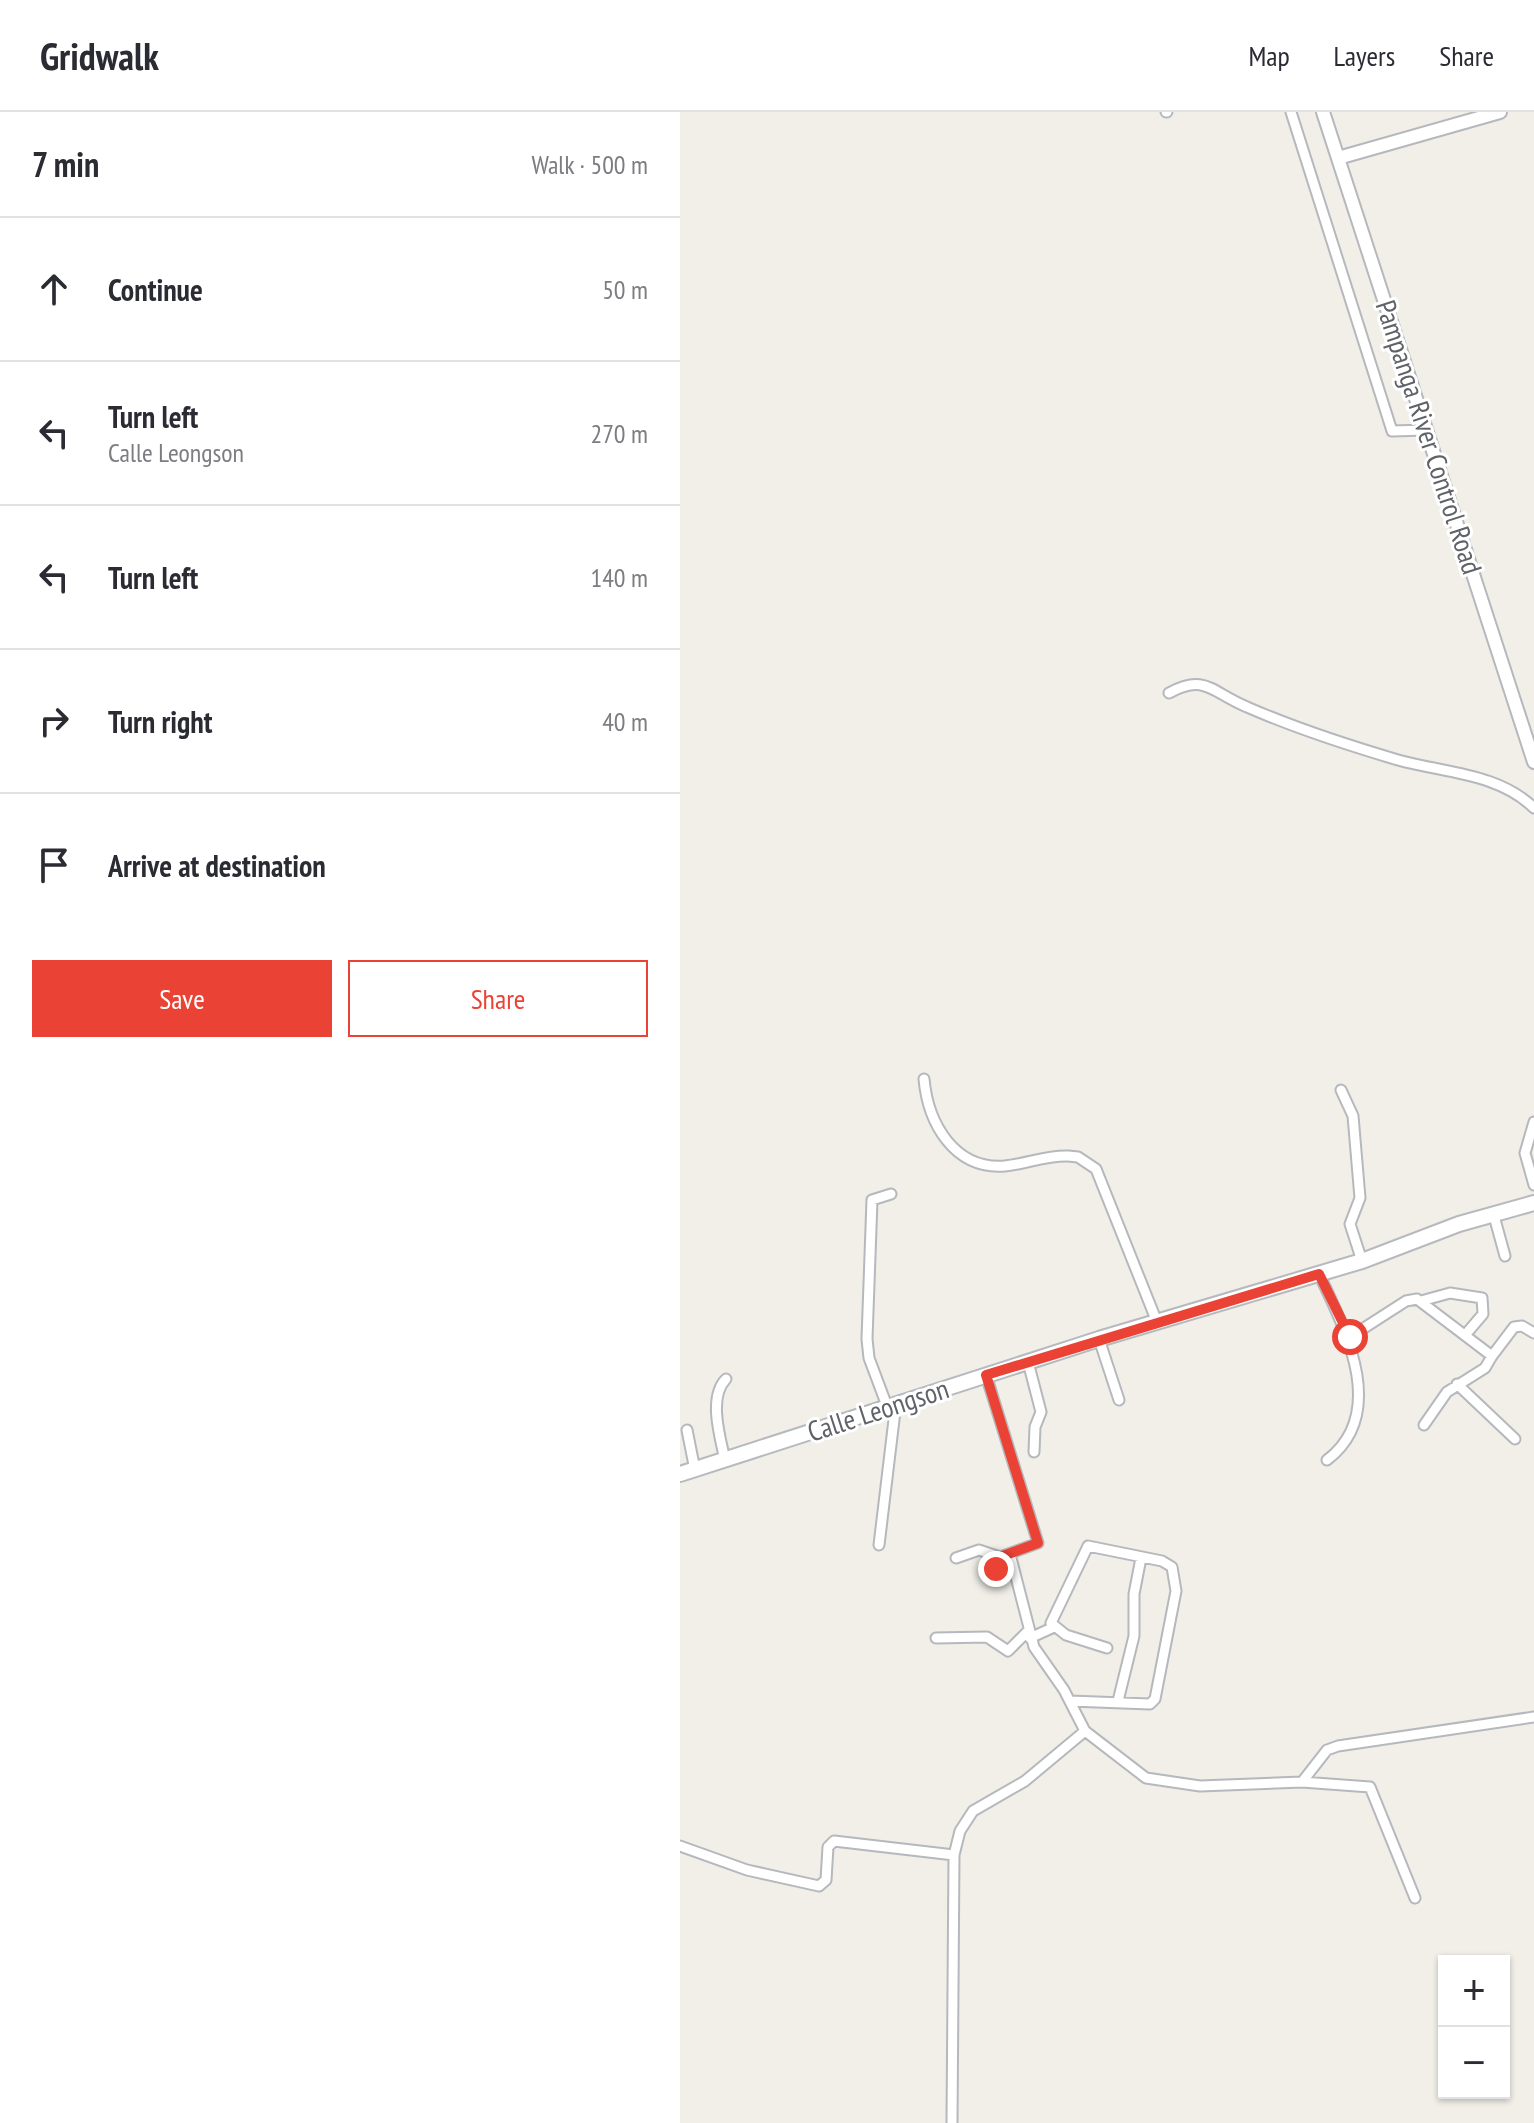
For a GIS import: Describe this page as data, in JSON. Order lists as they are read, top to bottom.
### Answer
{
  "streets": {
    "main road": ["Calle Leongson"],
    "street": ["Pampanga River Control Road"]
  },
  "page": {
    "header": "Gridwalk",
    "nav": ["Map", "Layers", "Share"],
    "heading": ["7 min", "Walk · 500 m"],
    "list": [
      ["Continue", "50 m"],
      ["Turn left", "Calle Leongson", "270 m"],
      ["Turn left", "140 m"],
      ["Turn right", "40 m"],
      "Arrive at destination"
    ],
    "buttons": ["Save", "Share"],
    "map_buttons": ["+", "−"]
  }
}
